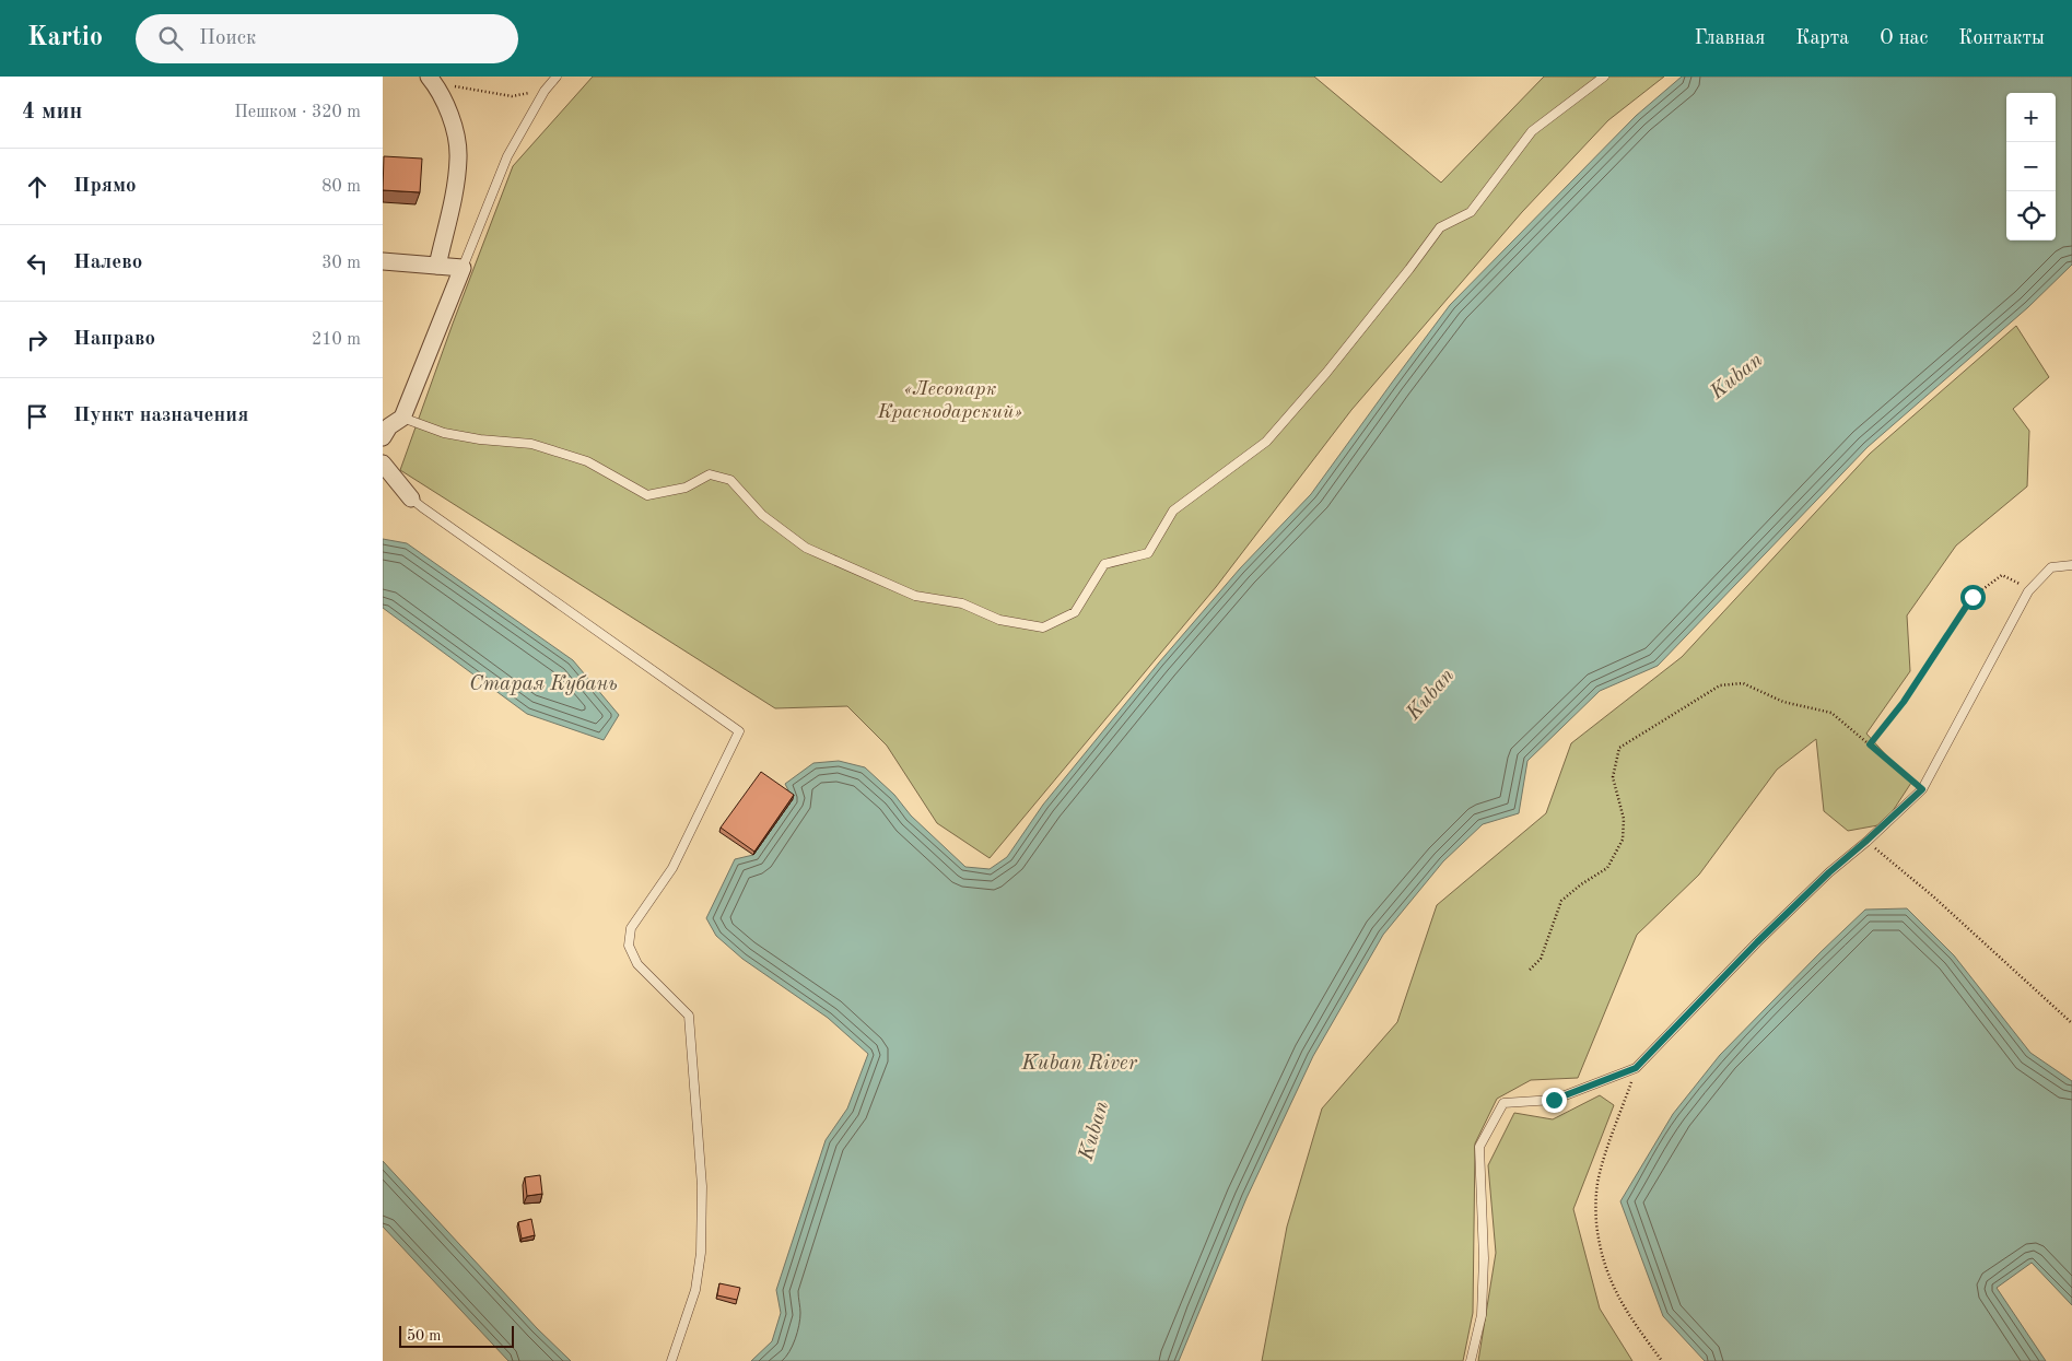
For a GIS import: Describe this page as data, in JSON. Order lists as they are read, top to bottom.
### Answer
{
  "water": ["Kuban", "Старая Кубань", "Kuban River"],
  "parks": ["«Лесопарк Краснодарский»"],
  "scale_bar": "50 m",
  "page": {
    "header": "Kartio",
    "search": "Поиск",
    "nav": [
      "Главная",
      "Карта",
      "О нас",
      "Контакты"
    ],
    "heading": ["4 мин", "Пешком · 320 m"],
    "map_buttons": ["+", "−"],
    "list": [
      ["Прямо", "80 m"],
      ["Налево", "30 m"],
      ["Направо", "210 m"],
      "Пункт назначения"
    ],
    "scale": "50 m"
  }
}
